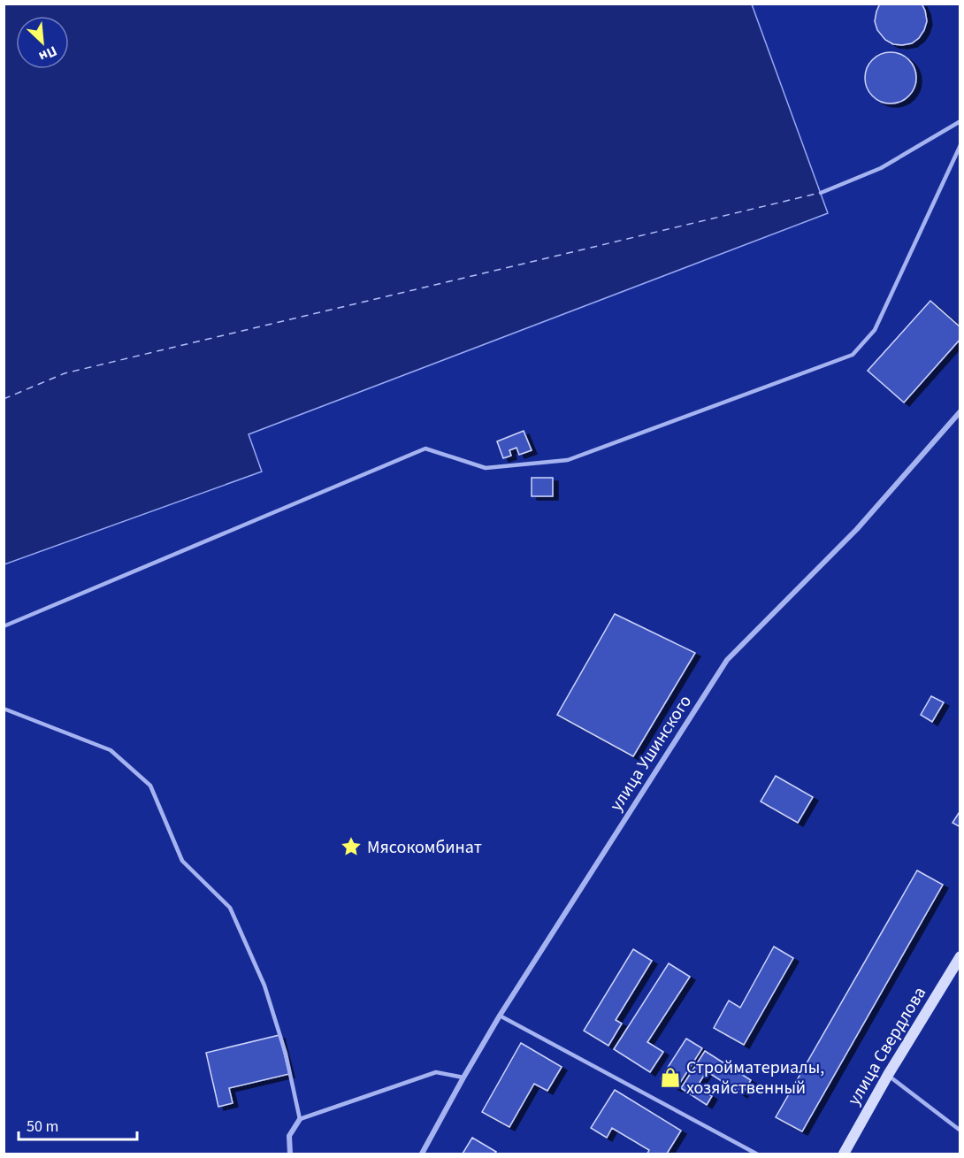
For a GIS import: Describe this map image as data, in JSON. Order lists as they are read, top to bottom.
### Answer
{
  "streets": {
    "main road": ["улица Свердлова"],
    "street": ["улица Ушинского"]
  },
  "places": {
    "place": ["Мясокомбинат"],
    "shop": ["Стройматериалы, хозяйственный"]
  },
  "scale_bar": "50 m",
  "north": "bottom right"
}
